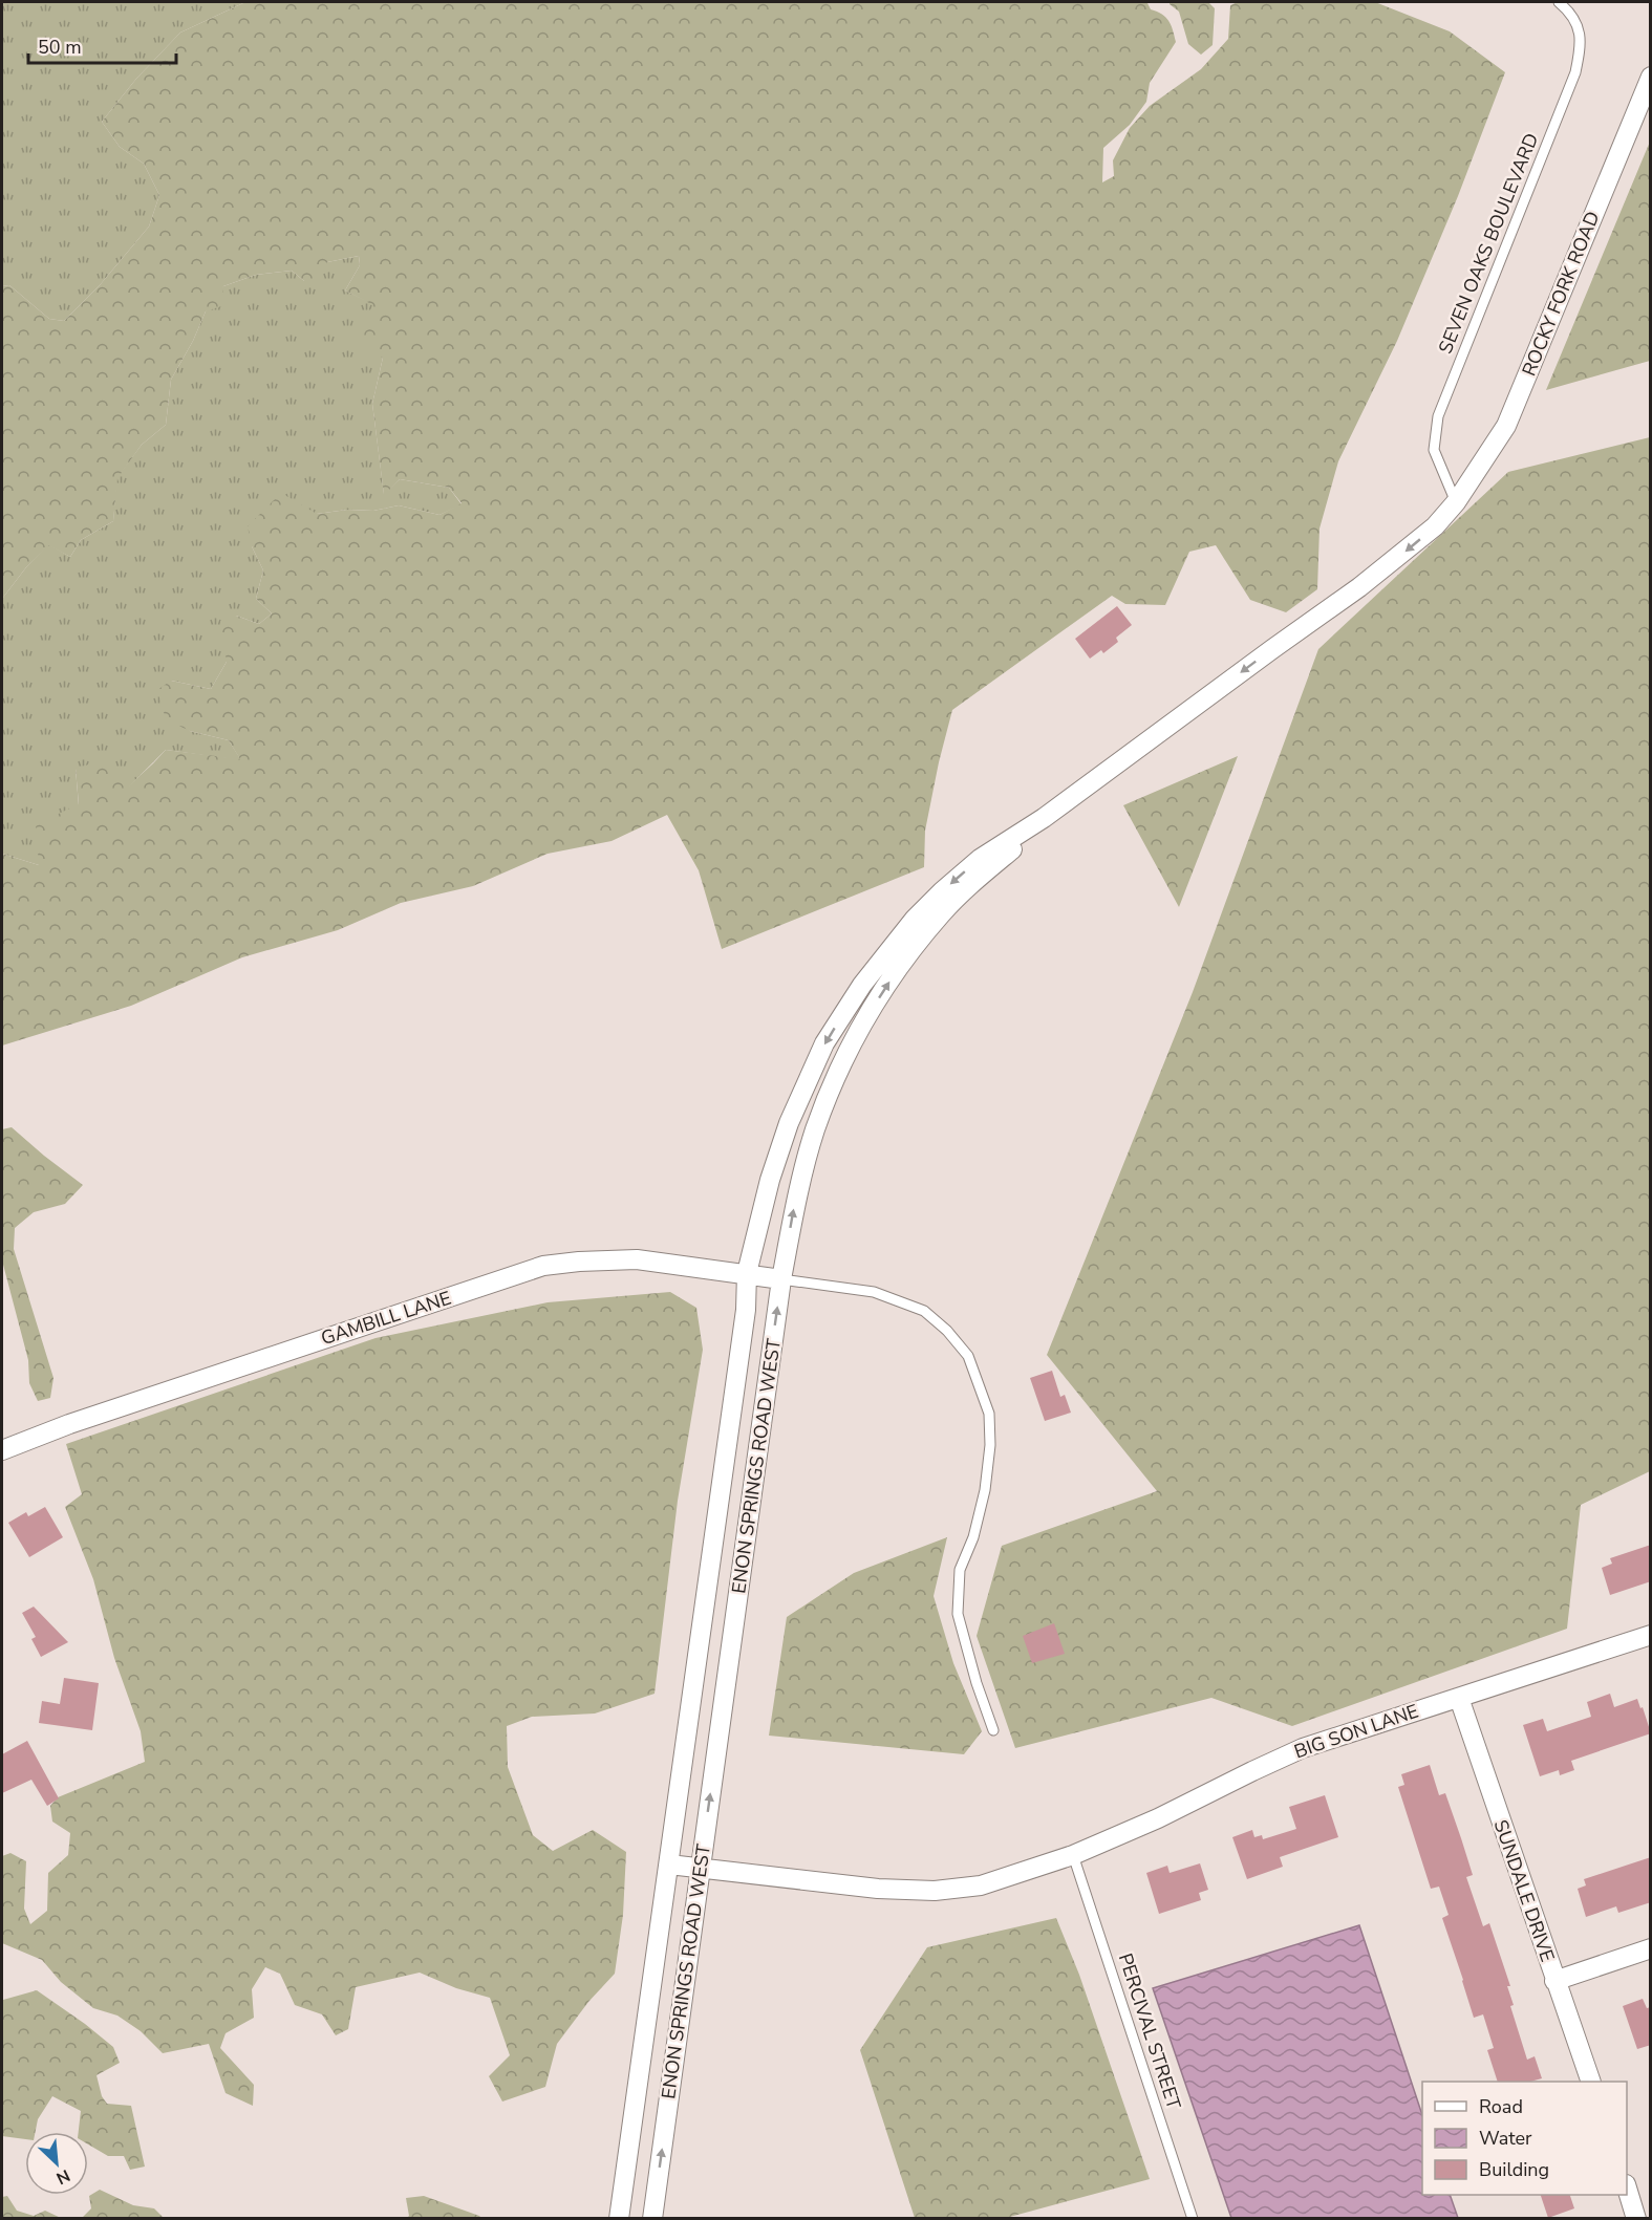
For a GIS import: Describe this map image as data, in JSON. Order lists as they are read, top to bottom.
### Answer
{
  "streets": {
    "street": [
      "ROCKY FORK ROAD",
      "GAMBILL LANE",
      "ENON SPRINGS ROAD WEST",
      "BIG SON LANE",
      "SUNDALE DRIVE"
    ],
    "lane": ["SEVEN OAKS BOULEVARD", "PERCIVAL STREET"]
  },
  "crossings": [
    ["SEVEN OAKS BOULEVARD", "ROCKY FORK ROAD"],
    ["ROCKY FORK ROAD", "ENON SPRINGS ROAD WEST"],
    ["GAMBILL LANE", "ENON SPRINGS ROAD WEST"],
    ["ENON SPRINGS ROAD WEST", "BIG SON LANE"],
    ["BIG SON LANE", "SUNDALE DRIVE"],
    ["BIG SON LANE", "PERCIVAL STREET"]
  ],
  "one_way": ["ROCKY FORK ROAD"],
  "legend": ["Road", "Water", "Building"],
  "scale_bar": "50 m",
  "north": "bottom right"
}
